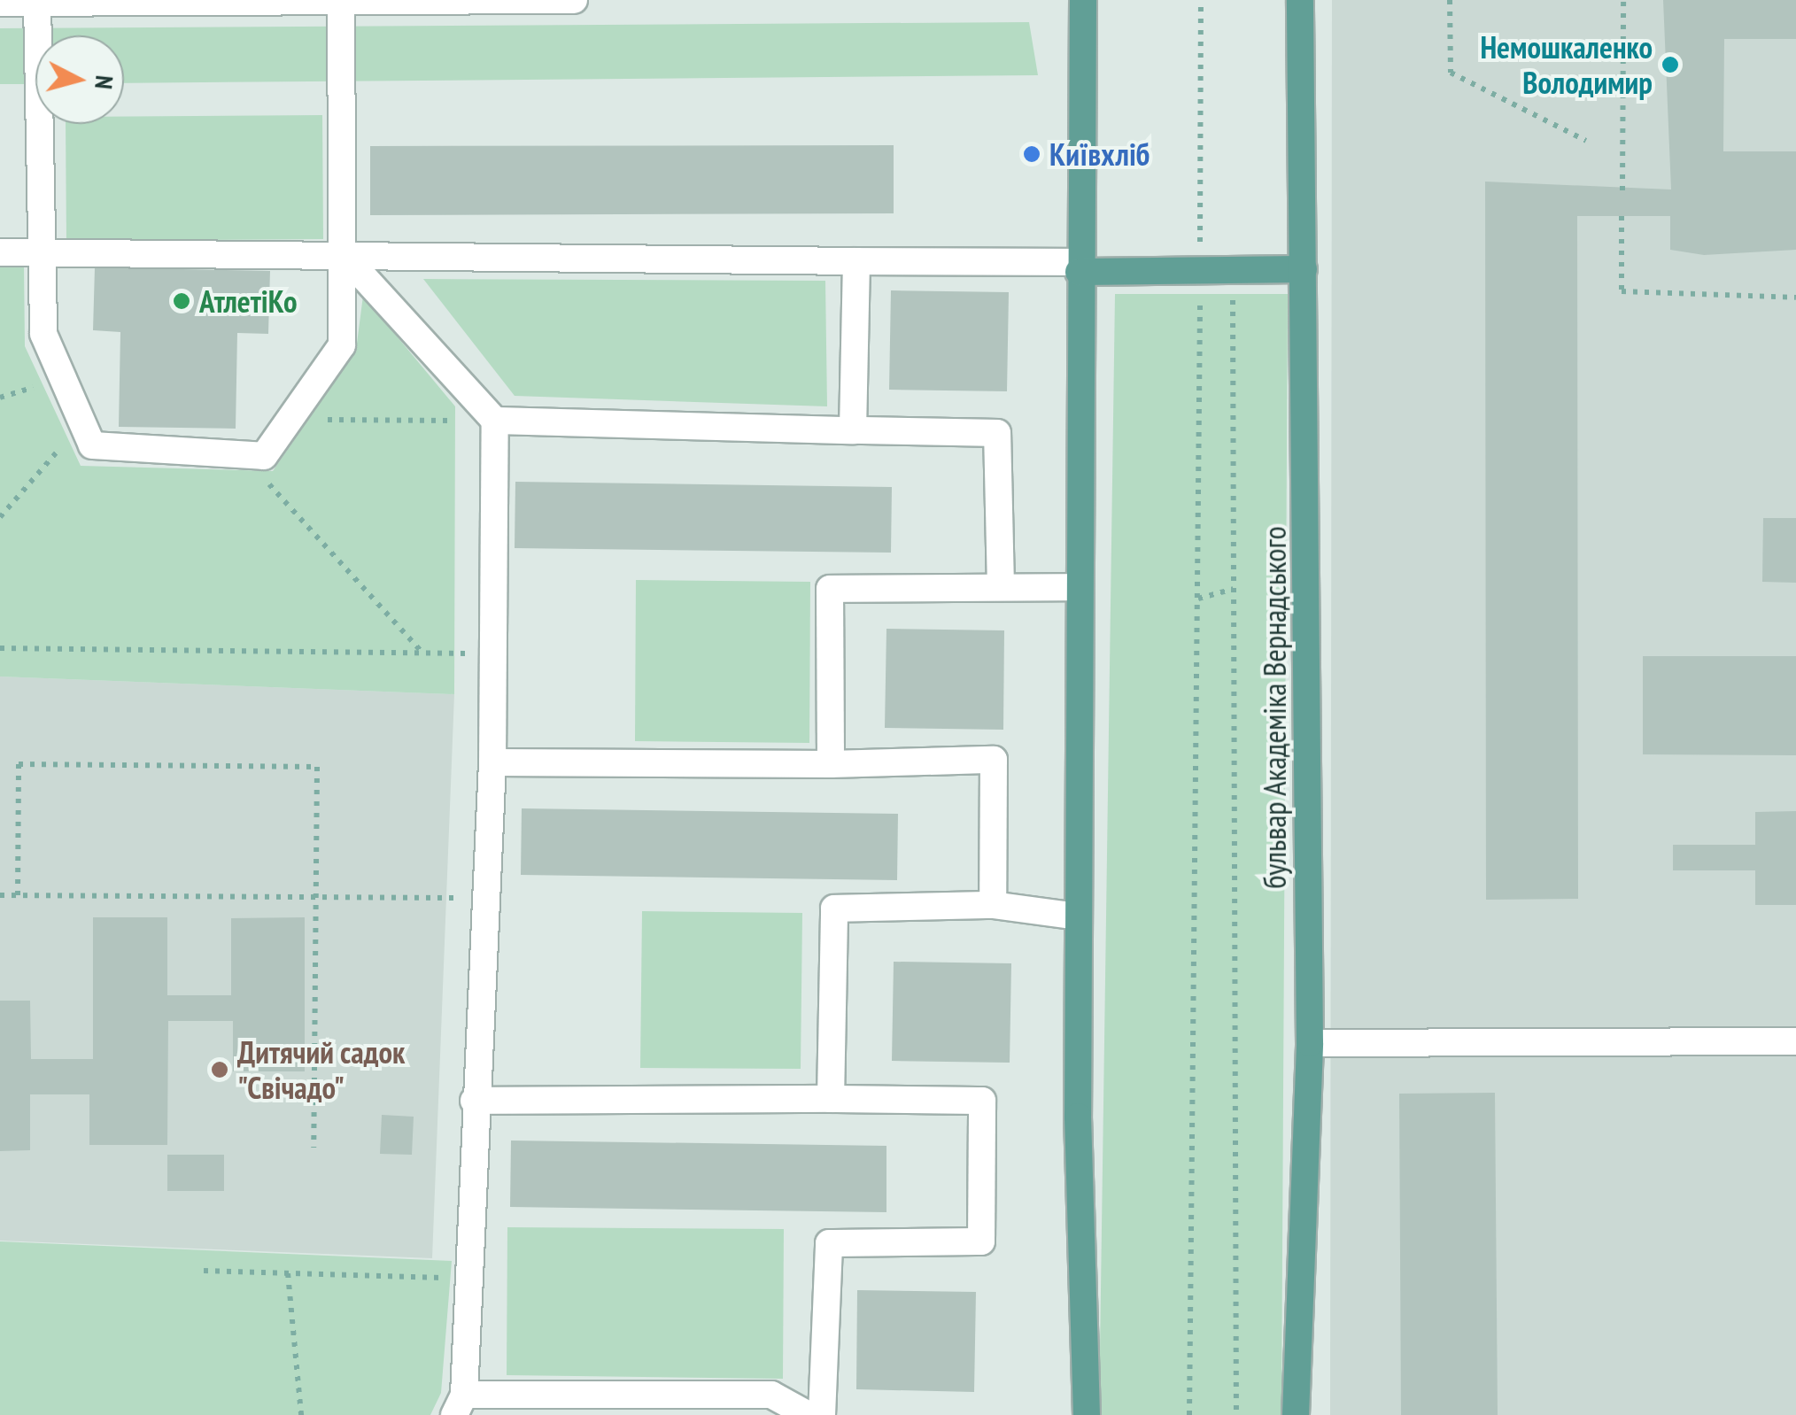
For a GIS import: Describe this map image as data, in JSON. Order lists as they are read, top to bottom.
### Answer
{
  "streets": {
    "main road": ["бульвар Академіка Вернадського"]
  },
  "places": [
    "Немошкаленко Володимир",
    "Київхліб",
    "АтлетіКо",
    "Дитячий садок \"Свічадо\""
  ],
  "north": "right"
}
